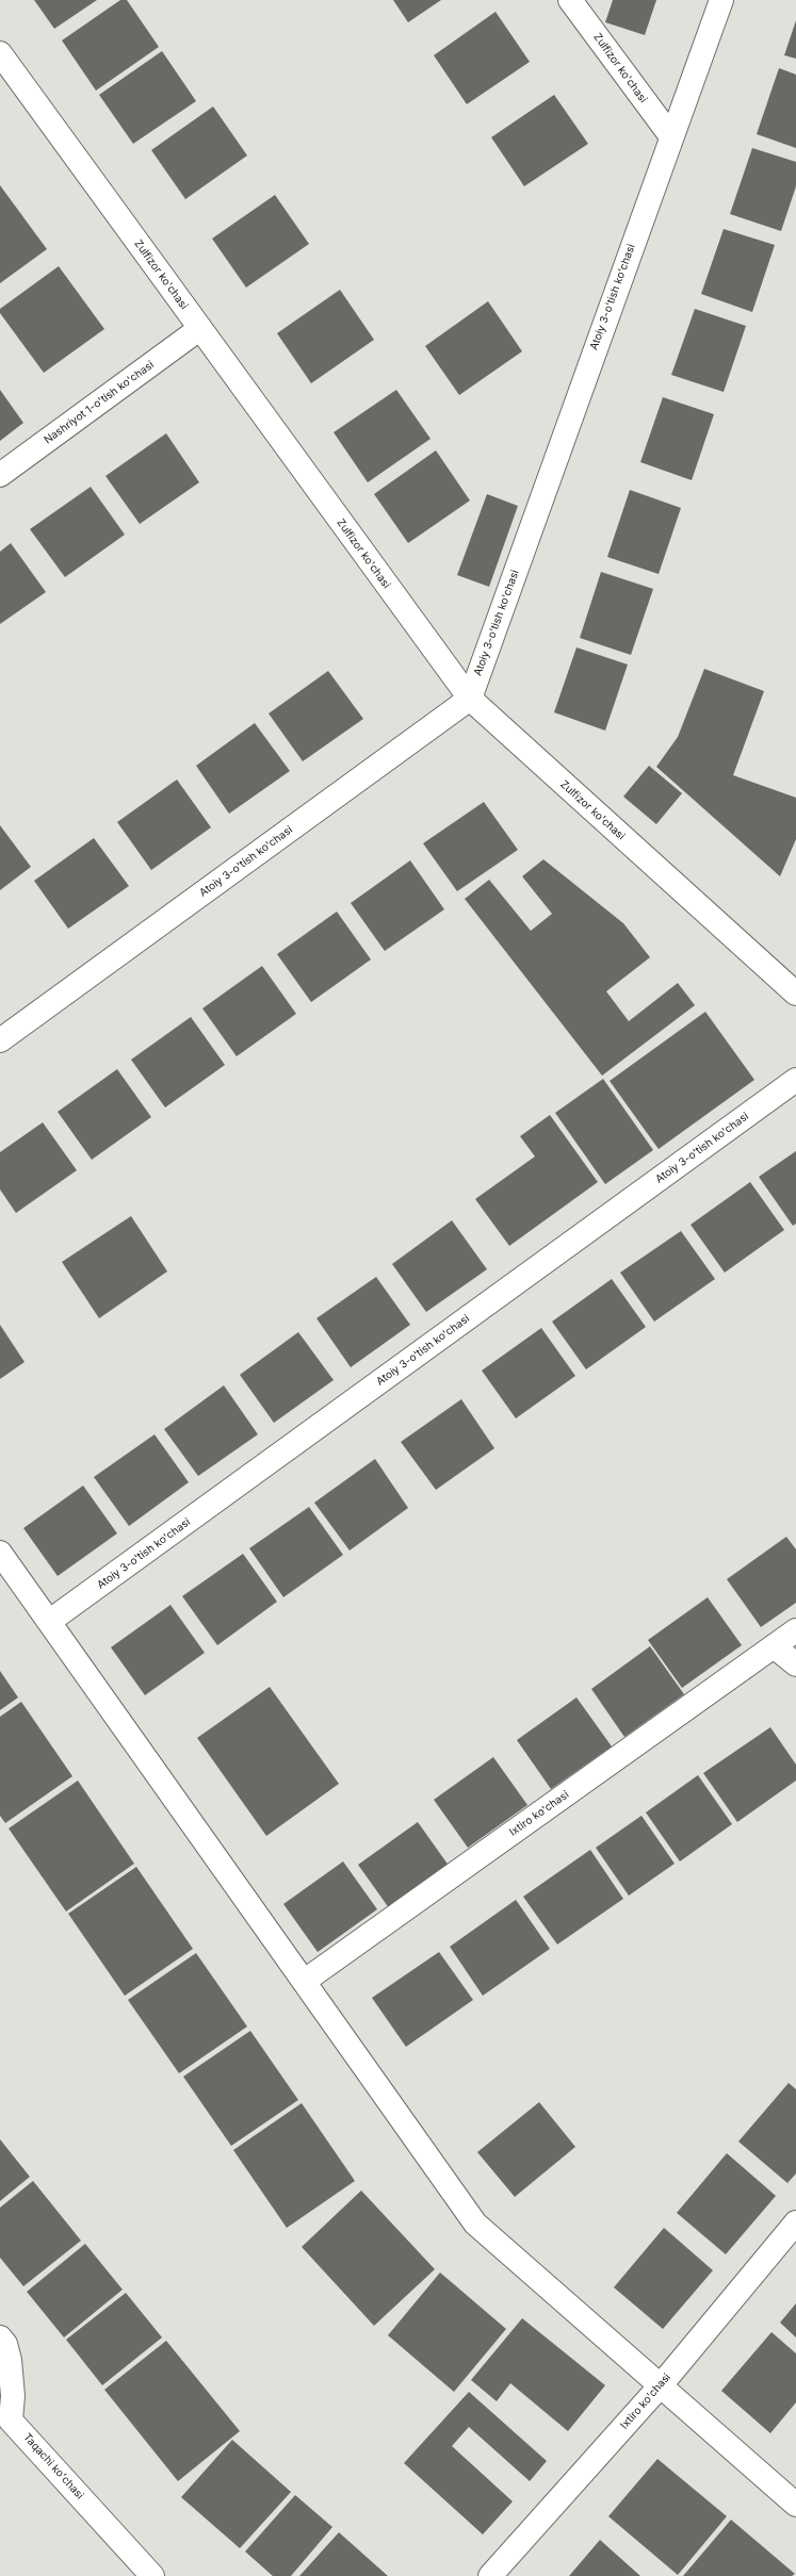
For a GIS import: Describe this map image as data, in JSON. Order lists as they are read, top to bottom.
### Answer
{
  "streets": {
    "street": [
      "Zulfizor ko'chasi",
      "Atoiy 3-o'tish ko'chasi",
      "Nashriyot 1-o'tish ko'chasi",
      "Ixtiro ko'chasi",
      "Taqachi koʻchasi"
    ]
  },
  "crossings": [
    ["Zulfizor ko'chasi", "Atoiy 3-o'tish ko'chasi"],
    ["Zulfizor ko'chasi", "Nashriyot 1-o'tish ko'chasi"]
  ]
}
